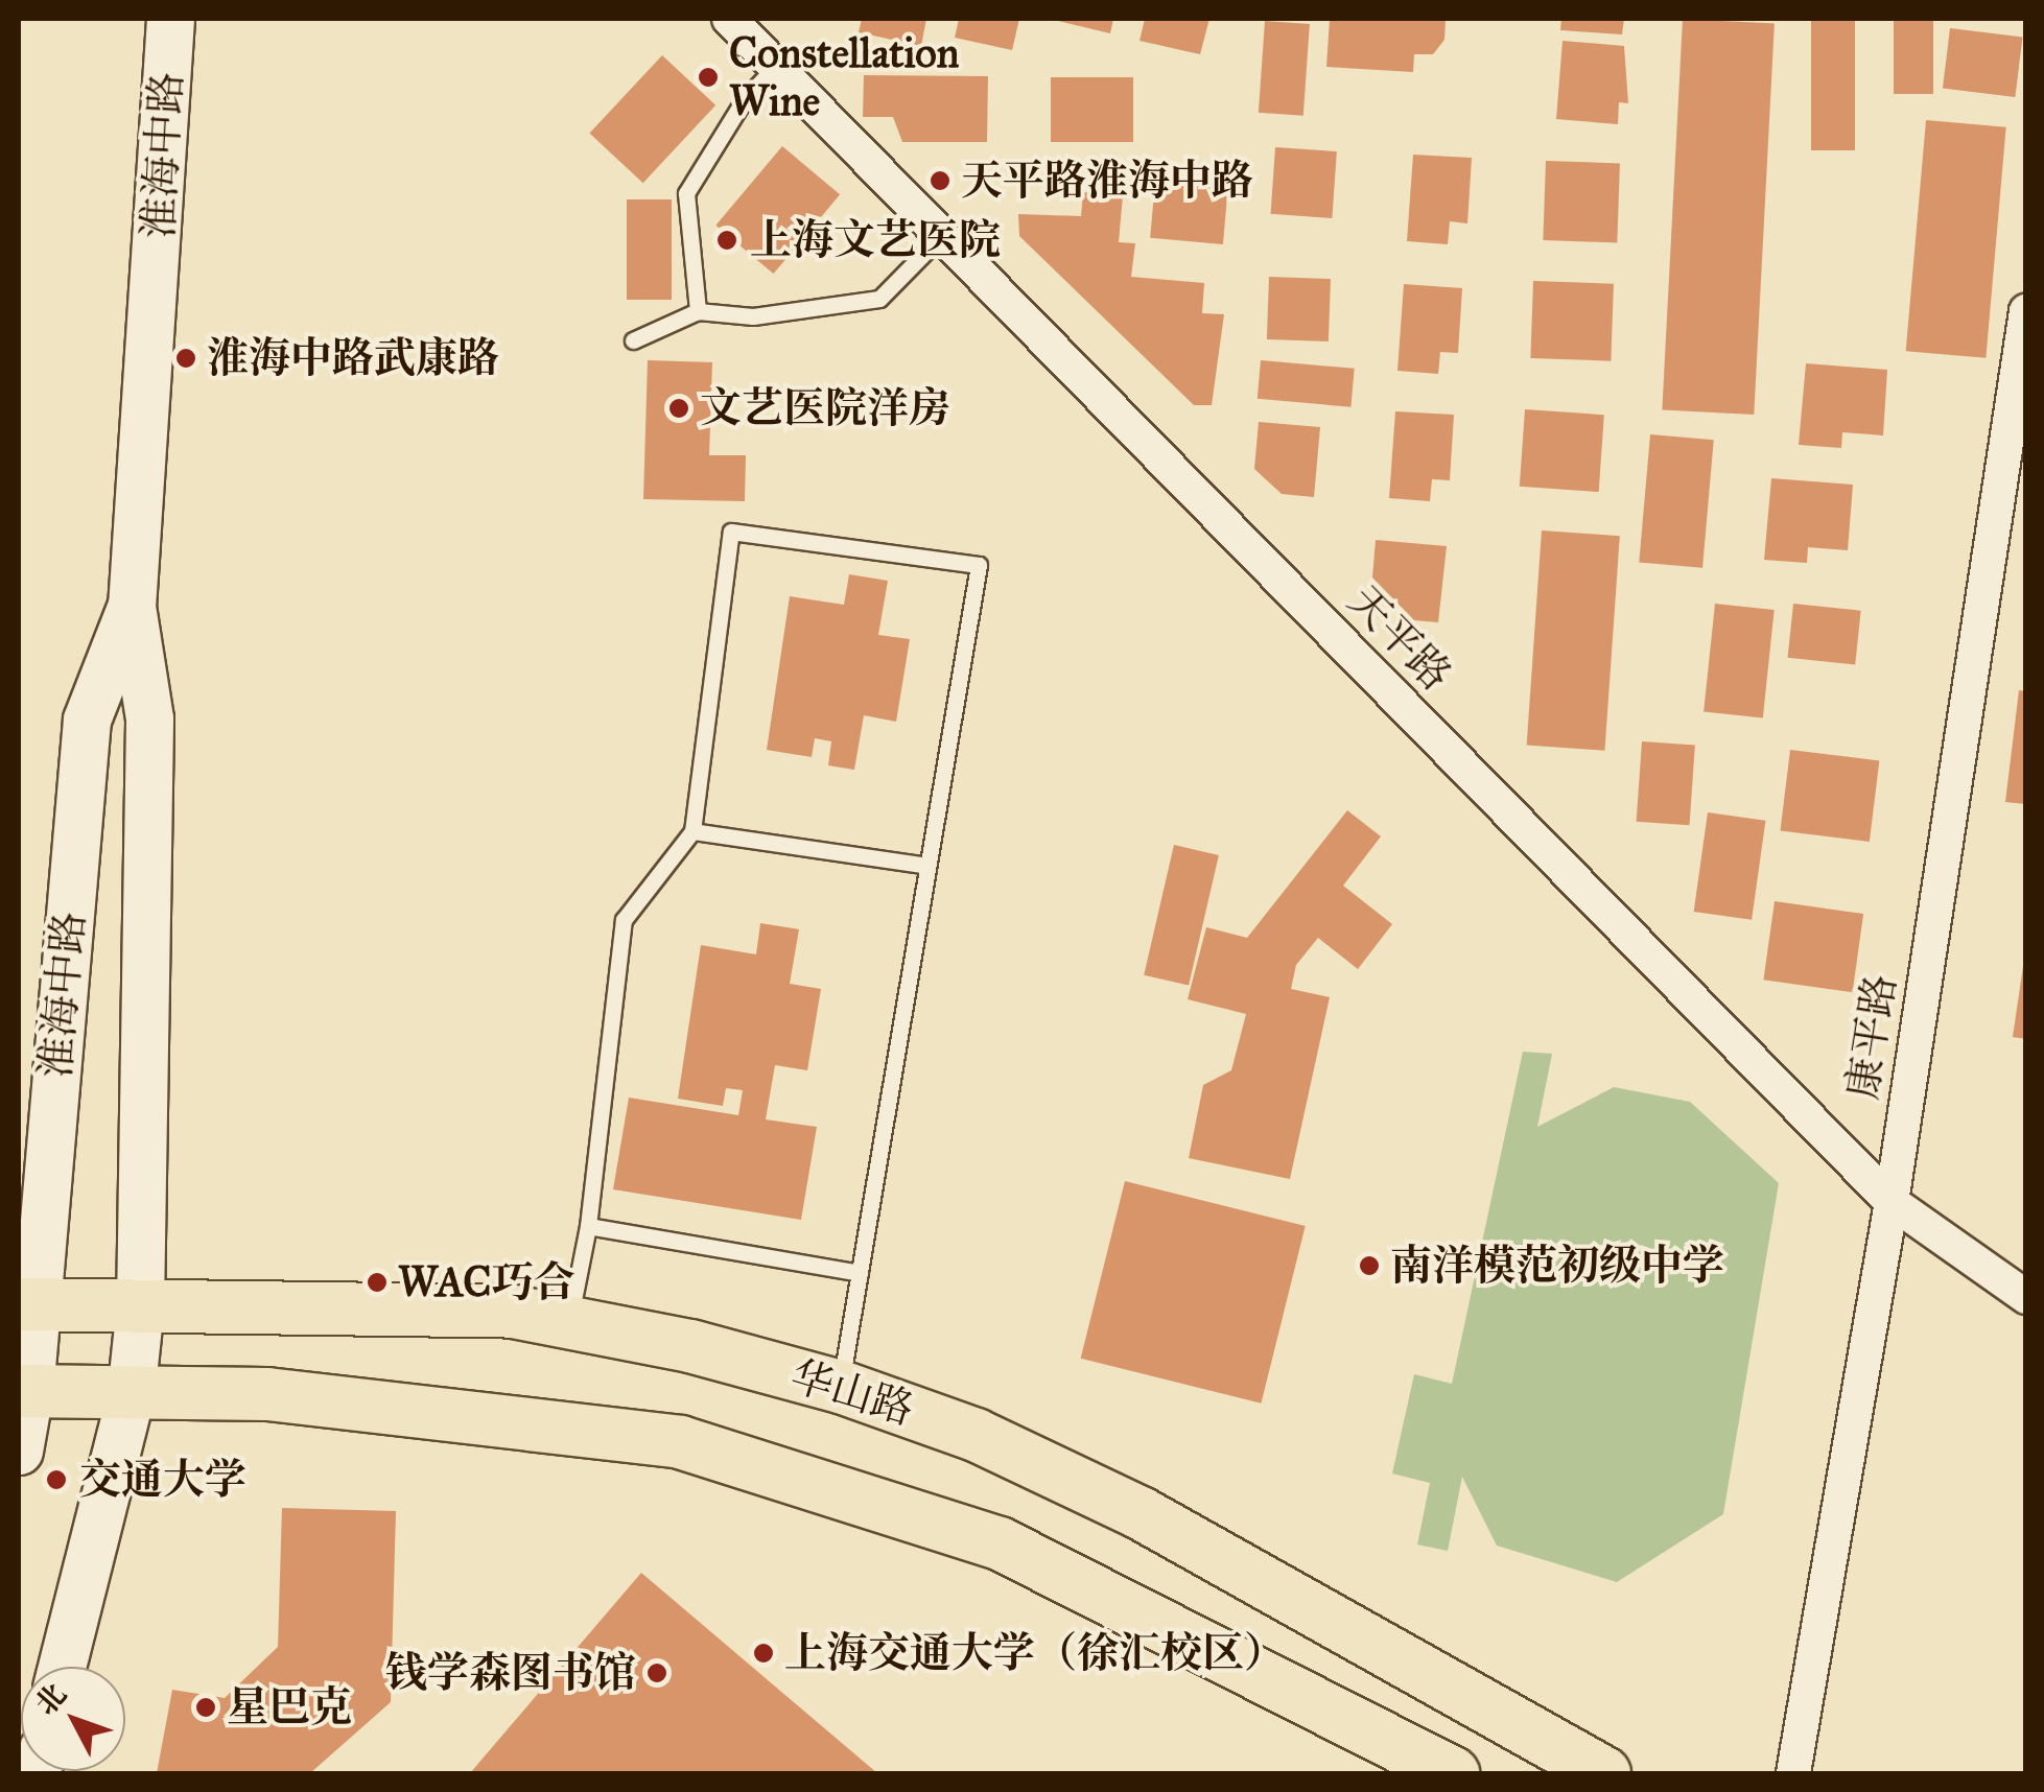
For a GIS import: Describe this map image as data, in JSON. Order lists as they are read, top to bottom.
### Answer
{
  "streets": {
    "main road": ["淮海中路", "华山路"],
    "street": ["天平路", "康平路"]
  },
  "crossings": [
    ["淮海中路", "华山路"],
    ["天平路", "康平路"]
  ],
  "places": [
    "Constellation Wine",
    "天平路淮海中路",
    "上海文艺医院",
    "淮海中路武康路",
    "文艺医院洋房",
    "南洋模范初级中学",
    "WAC巧合",
    "交通大学",
    "上海交通大学（徐汇校区）",
    "钱学森图书馆",
    "星巴克"
  ],
  "north": "top left"
}
